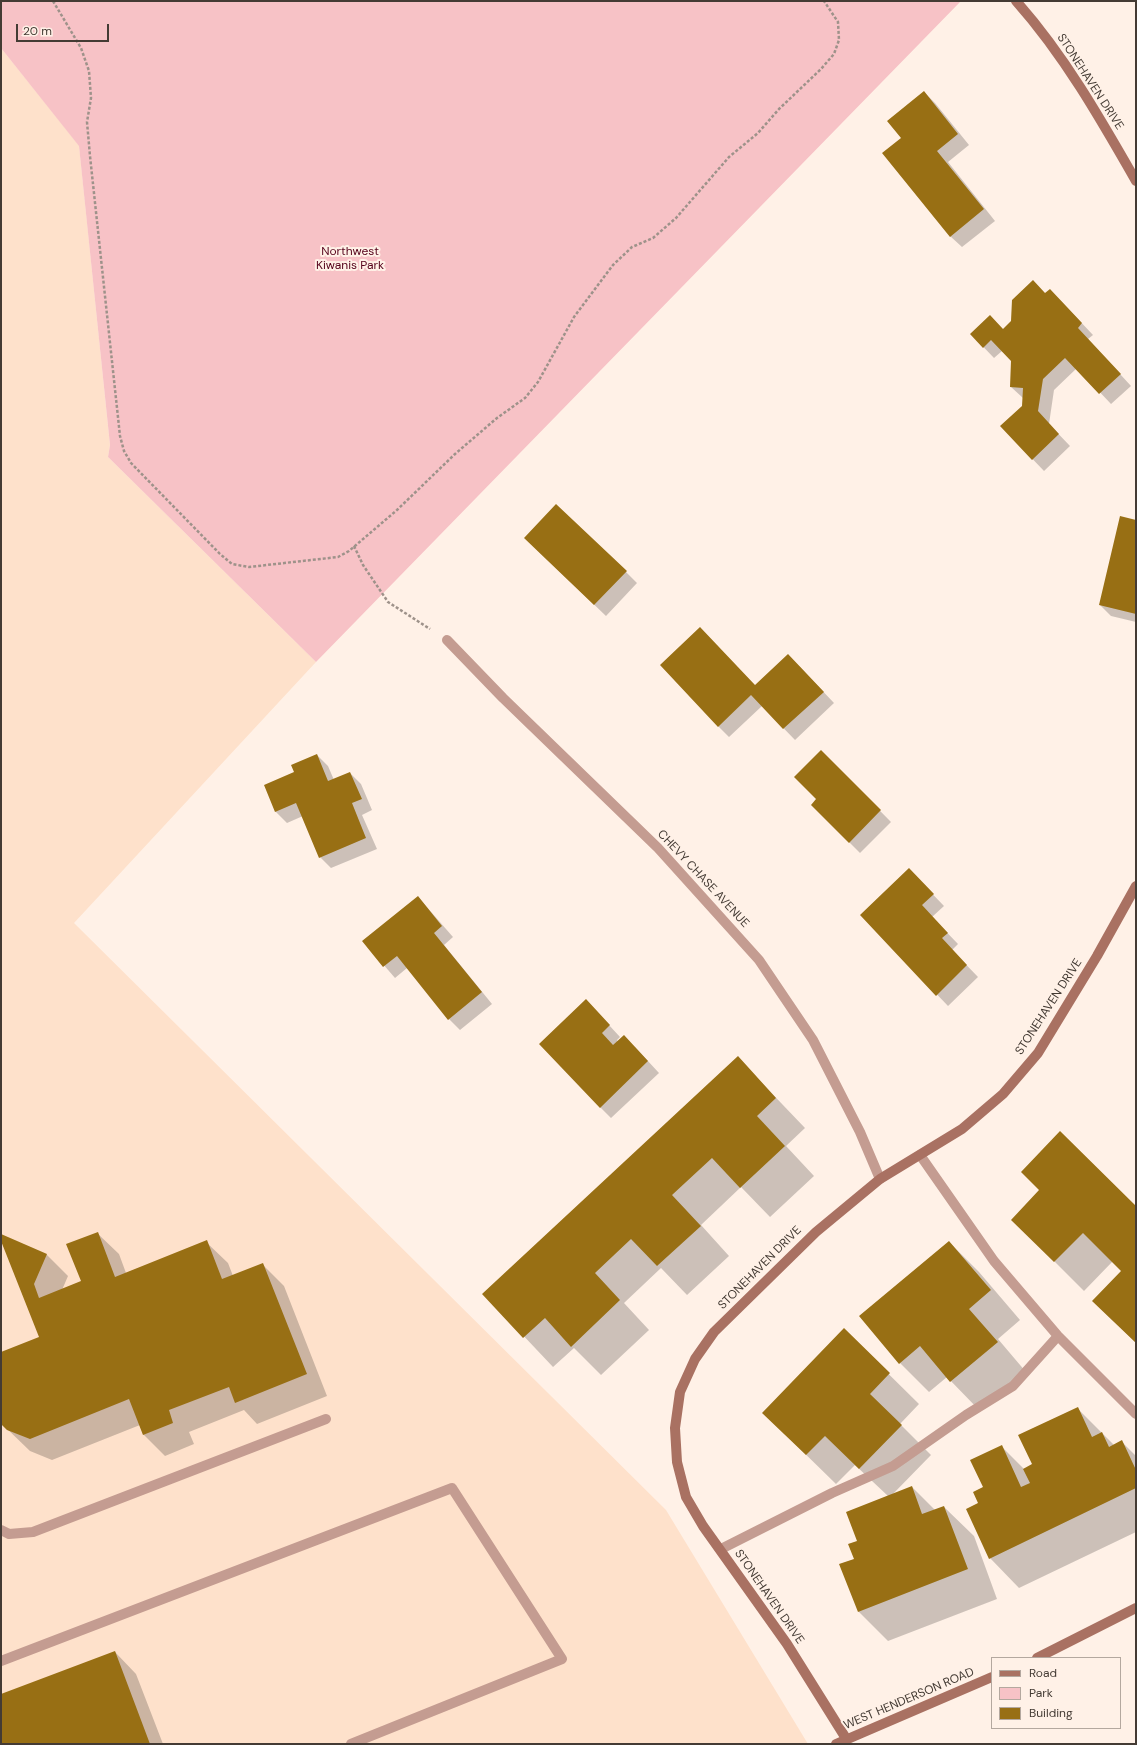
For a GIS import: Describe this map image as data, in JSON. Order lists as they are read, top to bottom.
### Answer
{
  "streets": {
    "street": ["STONEHAVEN DRIVE", "CHEVY CHASE AVENUE", "WEST HENDERSON ROAD"]
  },
  "crossings": [
    ["STONEHAVEN DRIVE", "CHEVY CHASE AVENUE"],
    ["STONEHAVEN DRIVE", "WEST HENDERSON ROAD"]
  ],
  "parks": ["Northwest Kiwanis Park"],
  "legend": ["Road", "Park", "Building"],
  "scale_bar": "20 m"
}
